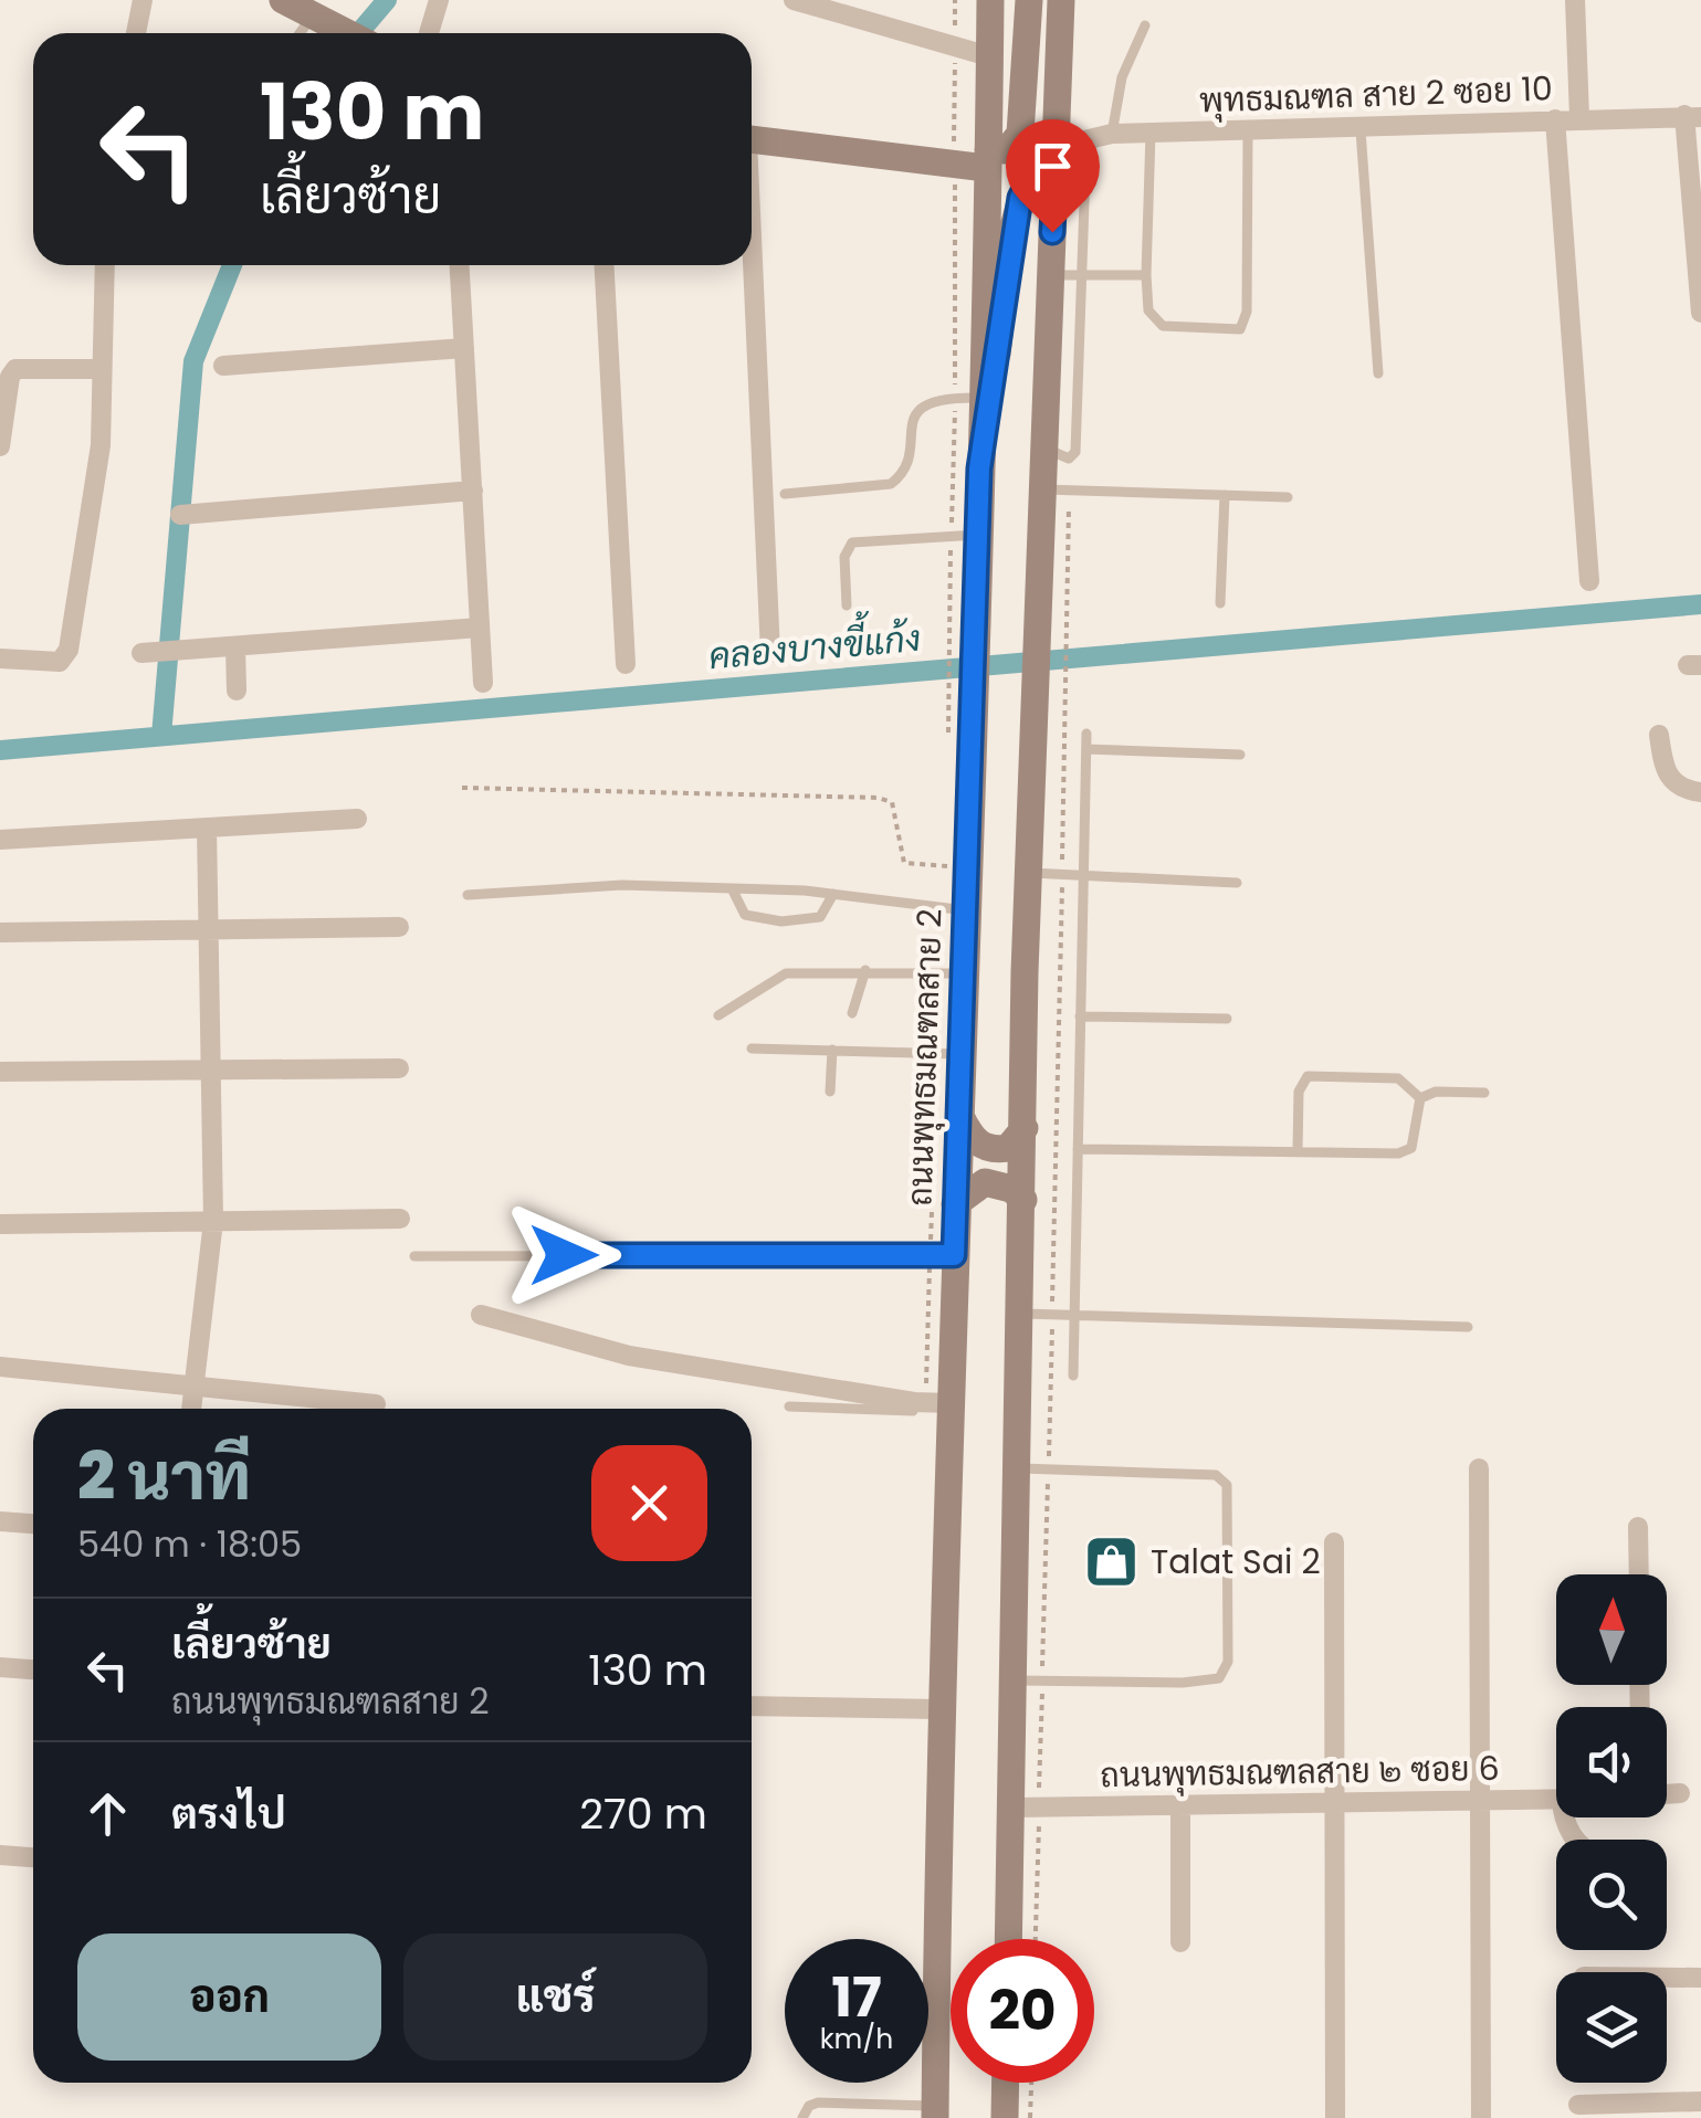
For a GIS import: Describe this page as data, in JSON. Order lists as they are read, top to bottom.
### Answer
{
  "streets": {
    "main road": ["ถนนพุทธมณฑลสาย 2"],
    "street": ["พุทธมณฑล สาย 2 ซอย 10", "ถนนพุทธมณฑลสาย ๒ ซอย 6"]
  },
  "water": ["คลองบางขี้แก้ง"],
  "places": {
    "shop": ["Talat Sai 2"]
  },
  "north": "top",
  "page": {
    "turn": ["130 m", "เลี้ยวซ้าย"],
    "heading": ["2 นาที", "540 m · 18:05"],
    "list": [
      {
        "name": "เลี้ยวซ้าย",
        "note": "ถนนพุทธมณฑลสาย 2",
        "value": "130 m"
      },
      {
        "name": "ตรงไป",
        "value": "270 m"
      }
    ],
    "buttons": ["ออก", "แชร์"],
    "speed": "17 km/h",
    "limit": "20"
  }
}
